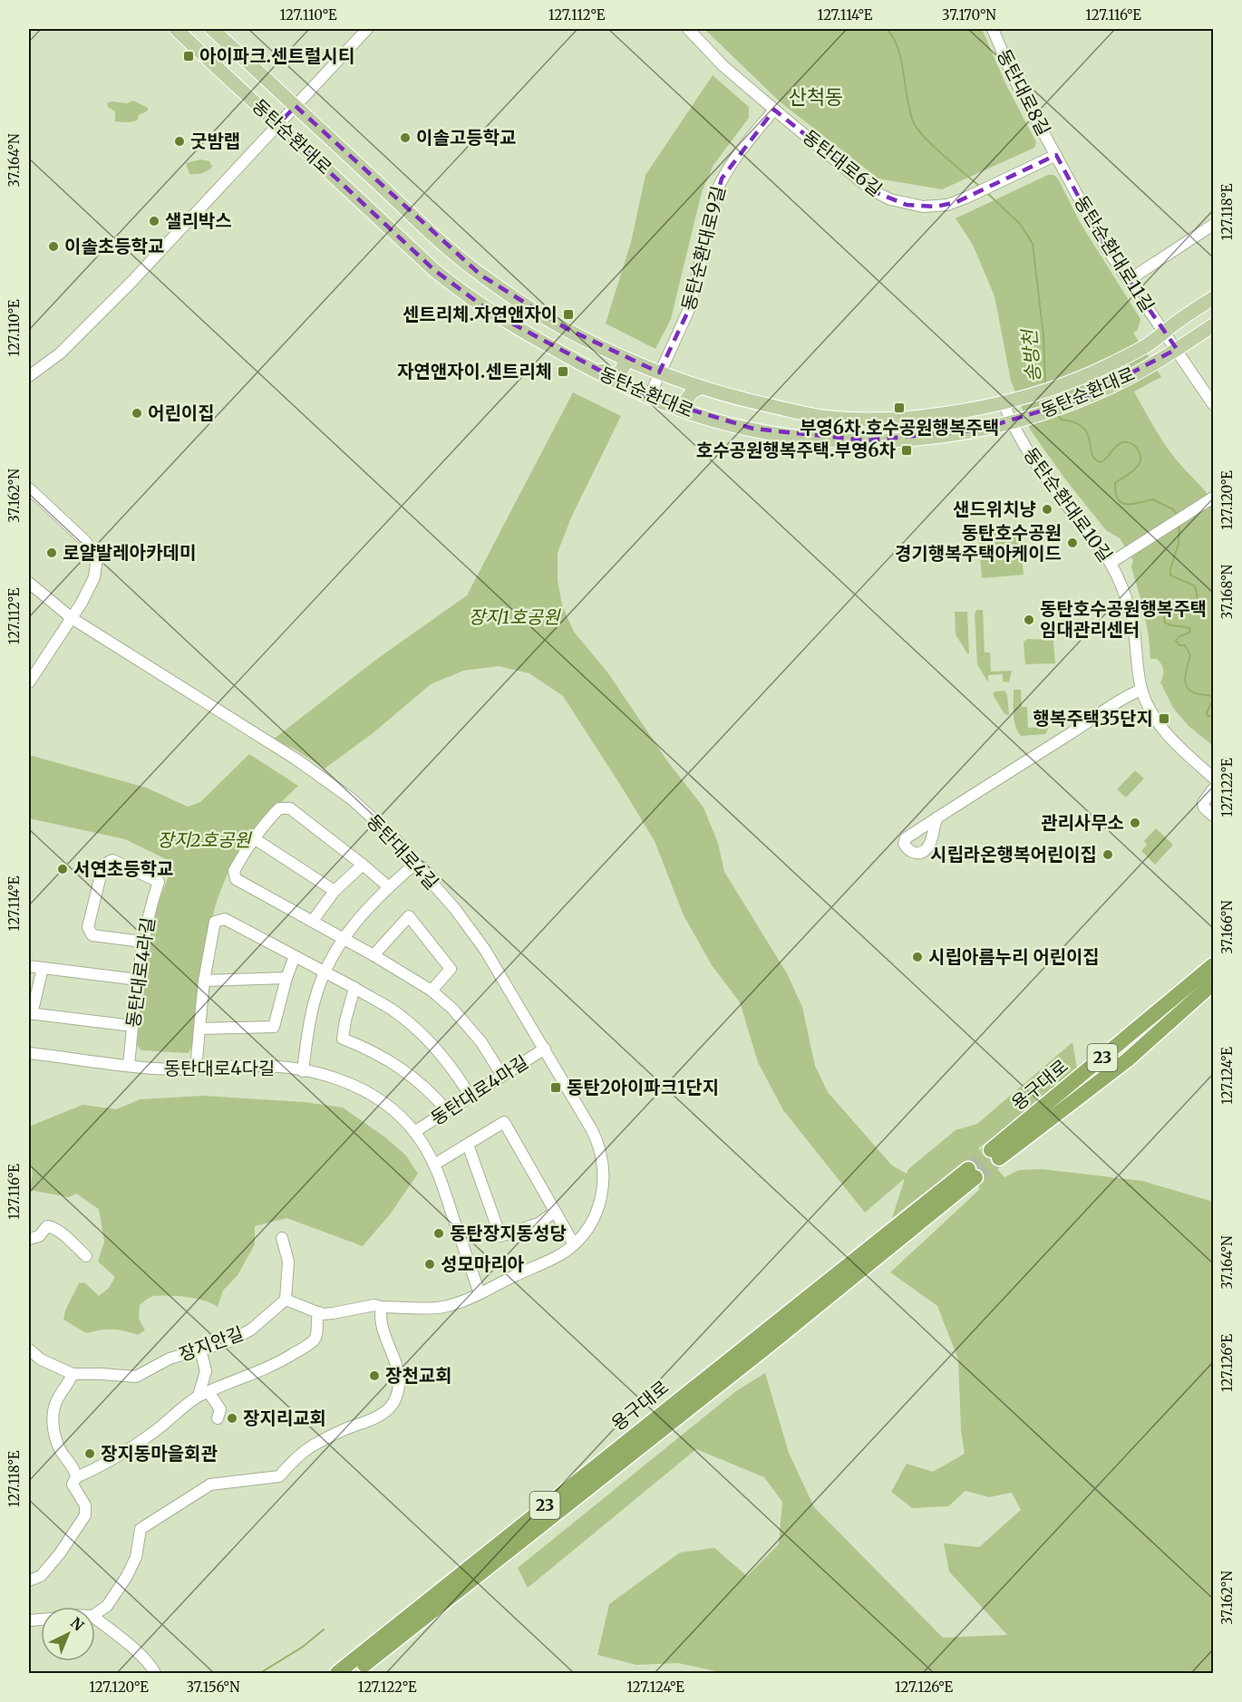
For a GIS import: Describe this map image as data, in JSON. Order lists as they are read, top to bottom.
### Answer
{
  "streets": {
    "highway": ["23", "용구대로"],
    "main road": ["동탄순환대로"],
    "street": [
      "동탄대로8길",
      "동탄대로6길",
      "동탄순환대로9길",
      "동탄순환대로11길",
      "동탄순환대로10길",
      "동탄대로4길",
      "동탄대로4라길",
      "동탄대로4다길",
      "동탄대로4마길",
      "장지안길"
    ]
  },
  "crossings": [
    ["동탄대로8길", "동탄대로6길"],
    ["동탄대로8길", "동탄순환대로11길"],
    ["동탄순환대로", "동탄순환대로9길"],
    ["동탄순환대로", "동탄순환대로11길"],
    ["동탄순환대로", "동탄순환대로10길"],
    ["동탄대로6길", "동탄순환대로9길"],
    ["동탄대로6길", "동탄순환대로11길"],
    ["동탄대로4길", "동탄대로4다길"],
    ["동탄대로4길", "동탄대로4마길"],
    ["동탄대로4라길", "동탄대로4다길"],
    ["동탄대로4다길", "동탄대로4마길"]
  ],
  "districts": ["산척동"],
  "water": ["송방천"],
  "parks": ["장지1호공원", "장지2호공원"],
  "places": {
    "transit": [
      "아이파크.센트럴시티",
      "센트리체.자연앤자이",
      "자연앤자이.센트리체",
      "부영6차.호수공원행복주택",
      "호수공원행복주택.부영6차",
      "행복주택35단지",
      "동탄2아이파크1단지"
    ],
    "other": [
      "이솔고등학교",
      "굿밤랩",
      "샐리박스",
      "이솔초등학교",
      "어린이집",
      "샌드위치냥",
      "동탄호수공원 경기행복주택아케이드",
      "로얄발레아카데미",
      "동탄호수공원행복주택 임대관리센터",
      "관리사무소",
      "시립라온행복어린이집",
      "서연초등학교",
      "시립아름누리 어린이집",
      "동탄장지동성당",
      "성모마리아",
      "장천교회",
      "장지리교회",
      "장지동마을회관"
    ]
  },
  "north": "top right",
  "coordinates": [
    "127.110°E",
    "127.112°E",
    "127.114°E",
    "37.170°N",
    "127.116°E",
    "37.164°N",
    "127.118°E",
    "37.162°N",
    "127.120°E",
    "37.168°N",
    "127.122°E",
    "37.166°N",
    "127.124°E",
    "127.126°E",
    "37.156°N"
  ]
}
